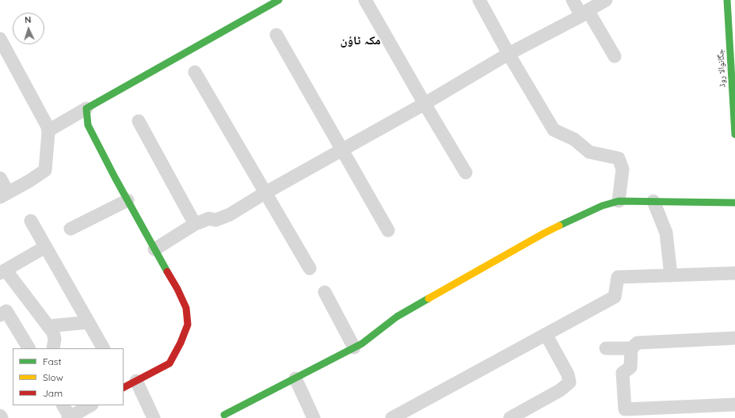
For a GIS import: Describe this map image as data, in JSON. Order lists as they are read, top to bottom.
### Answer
{
  "streets": {
    "street": ["جگانوالا روڈ"]
  },
  "districts": ["مکہ ٹاؤن"],
  "legend": ["Fast", "Slow", "Jam"],
  "north": "top"
}
